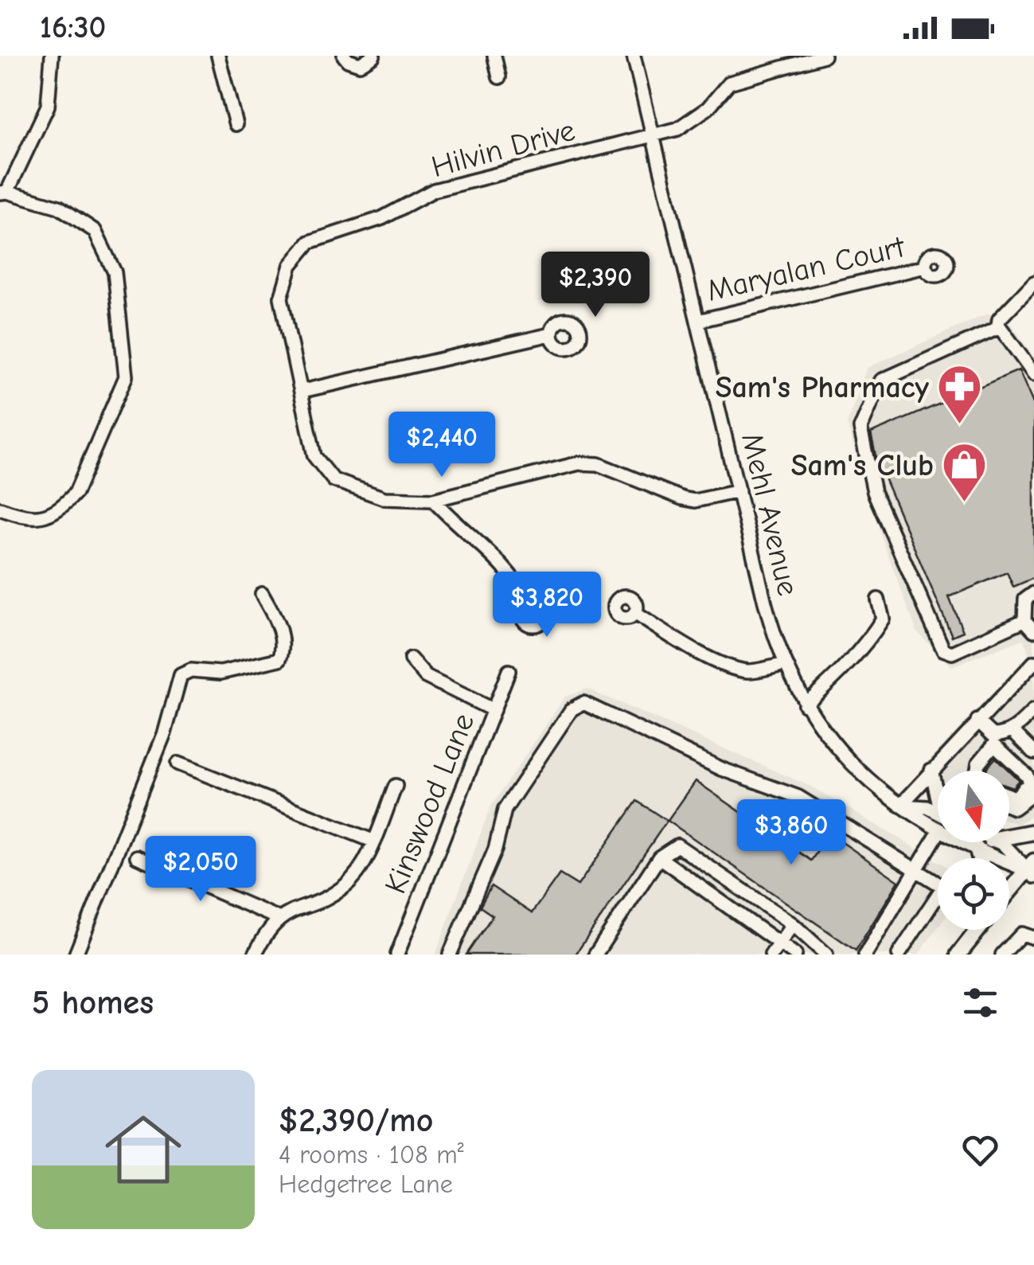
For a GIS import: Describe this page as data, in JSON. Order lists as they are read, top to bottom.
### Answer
{
  "streets": {
    "street": [
      "Hilvin Drive",
      "Maryalan Court",
      "Mehl Avenue",
      "Kinswood Lane"
    ]
  },
  "crossings": [
    ["Hilvin Drive", "Mehl Avenue"],
    ["Maryalan Court", "Mehl Avenue"]
  ],
  "places": {
    "pharmacy": ["Sam's Pharmacy"],
    "shop": ["Sam's Club"]
  },
  "north": "bottom",
  "page": {
    "status": "16:30",
    "price": [
      "$2,390",
      "$2,440",
      "$3,820",
      "$3,860",
      "$2,050"
    ],
    "heading": "5 homes",
    "list": [
      {
        "name": "$2,390/mo",
        "note": "4 rooms · 108 m² · Hedgetree Lane"
      }
    ]
  }
}
